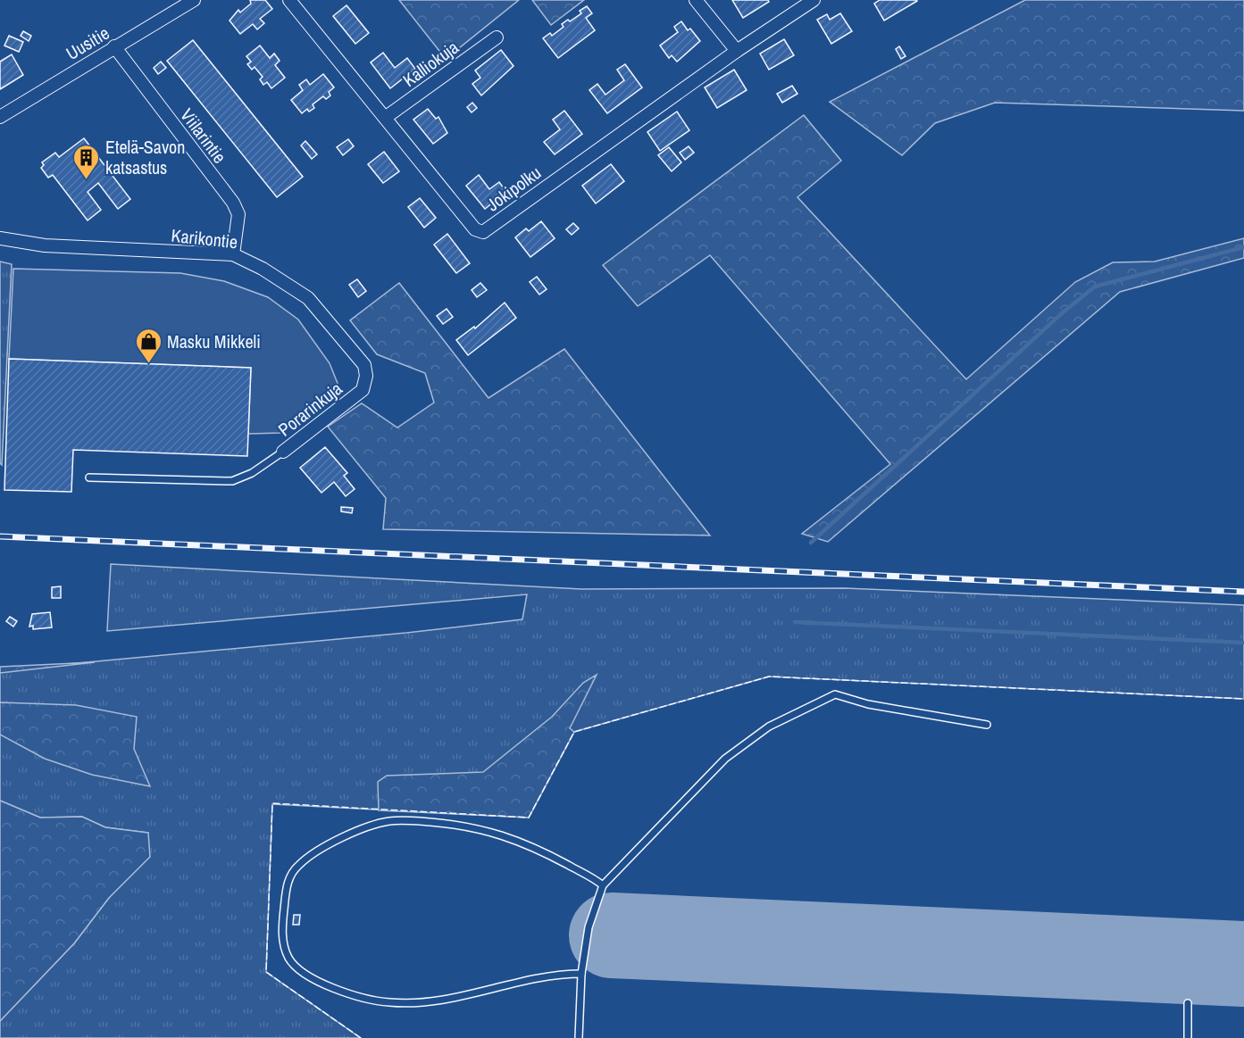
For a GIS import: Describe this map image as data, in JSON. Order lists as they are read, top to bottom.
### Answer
{
  "streets": {
    "street": [
      "Uusitie",
      "Kalliokuja",
      "Viilarintie",
      "Jokipolku",
      "Karikontie",
      "Porarinkuja"
    ]
  },
  "crossings": [
    ["Uusitie", "Viilarintie"],
    ["Kalliokuja", "Jokipolku"],
    ["Viilarintie", "Karikontie"],
    ["Karikontie", "Porarinkuja"]
  ],
  "places": {
    "building": ["Etelä-Savon katsastus"],
    "shop": ["Masku Mikkeli"]
  }
}
